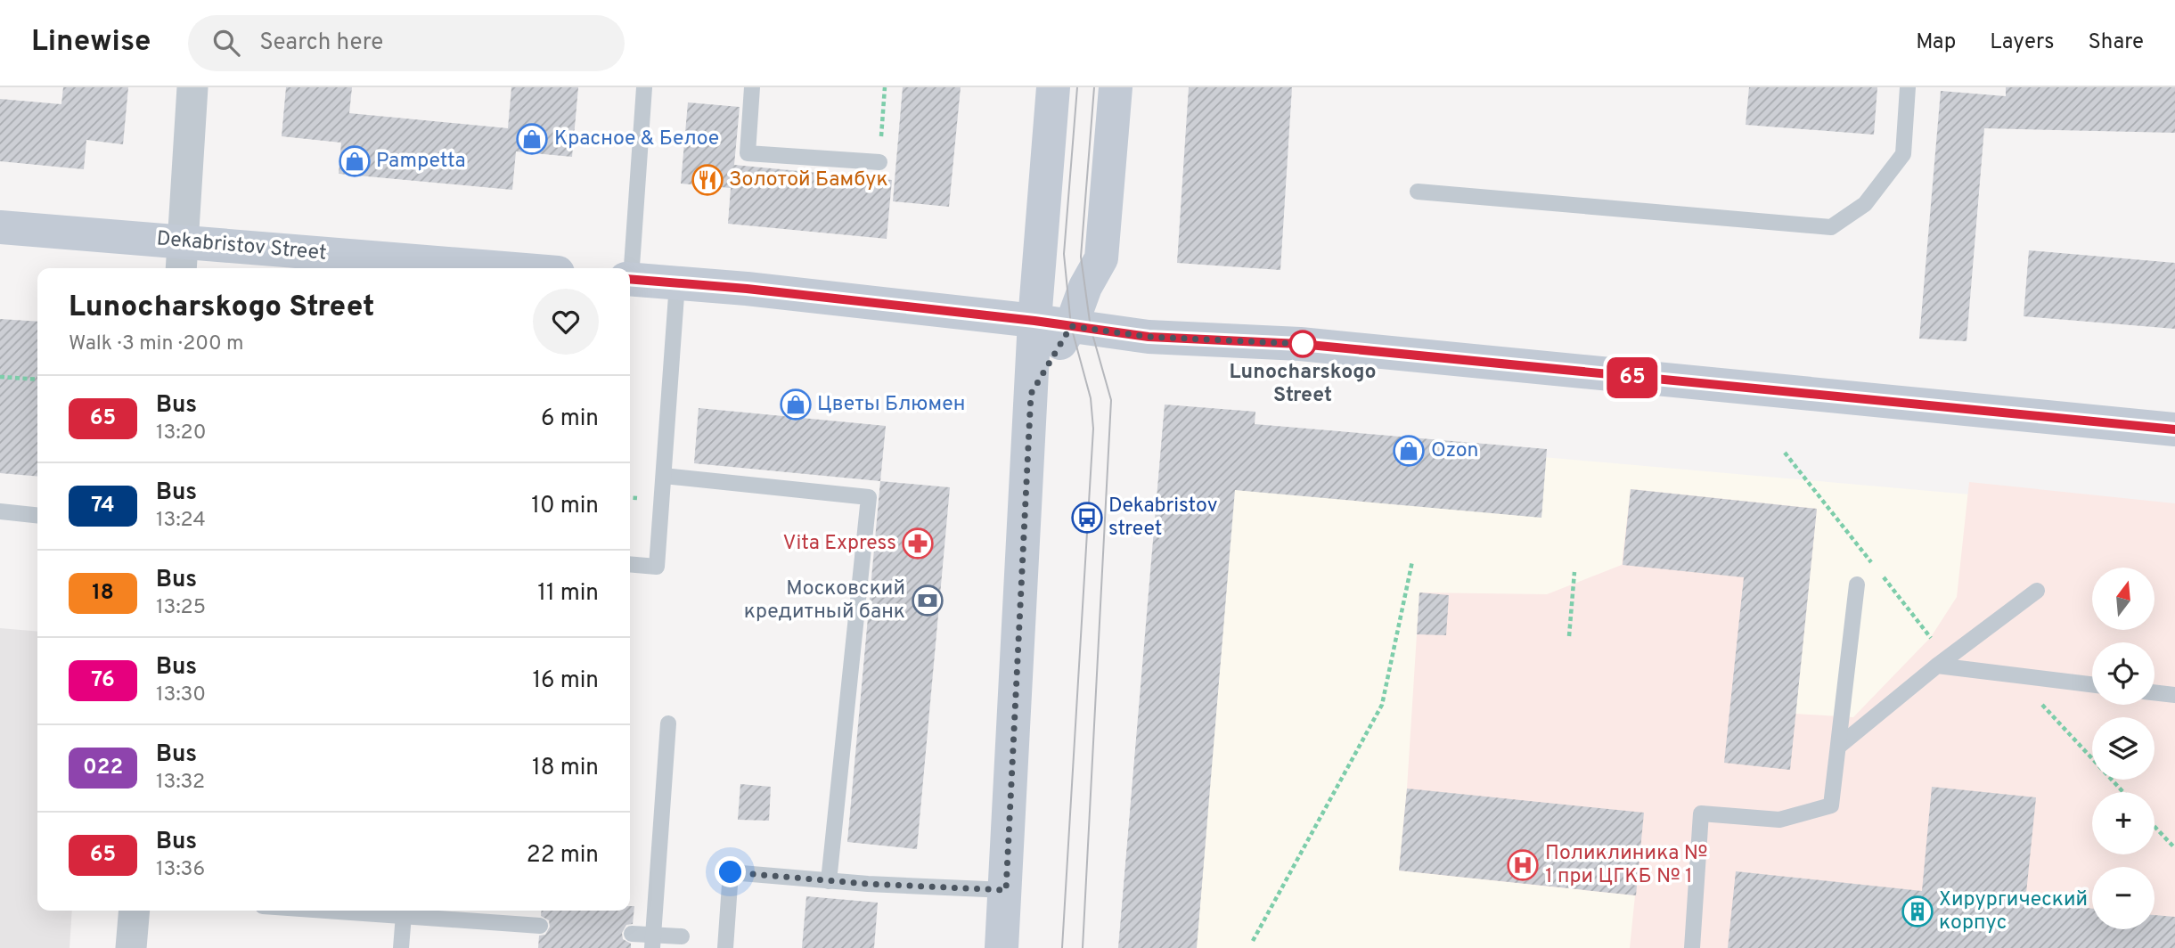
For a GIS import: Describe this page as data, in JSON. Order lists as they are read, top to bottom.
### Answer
{
  "streets": {
    "main road": ["Dekabristov Street"]
  },
  "places": {
    "shop": [
      "Красное & Белое",
      "Pampetta",
      "Цветы Блюмен",
      "Ozon"
    ],
    "restaurant": ["Золотой Бамбук"],
    "other": ["Lunocharskogo Street"],
    "bus stop": ["Dekabristov street"],
    "pharmacy": ["Vita Express"],
    "bank": ["Московский кредитный банк"],
    "hospital": ["Поликлиника № 1 при ЦГКБ № 1"],
    "building": ["Хирургический корпус"]
  },
  "lines": ["bus line 65"],
  "north": "top",
  "page": {
    "header": "Linewise",
    "search": "Search here",
    "nav": ["Map", "Layers", "Share"],
    "on_map": "65",
    "heading": ["Lunocharskogo Street", "Walk · 3 min · 200 m"],
    "list": [
      {
        "mark": "65",
        "name": "Bus",
        "note": "13:20",
        "value": "6 min"
      },
      {
        "mark": "74",
        "name": "Bus",
        "note": "13:24",
        "value": "10 min"
      },
      {
        "mark": "18",
        "name": "Bus",
        "note": "13:25",
        "value": "11 min"
      },
      {
        "mark": "76",
        "name": "Bus",
        "note": "13:30",
        "value": "16 min"
      },
      {
        "mark": "022",
        "name": "Bus",
        "note": "13:32",
        "value": "18 min"
      },
      {
        "mark": "65",
        "name": "Bus",
        "note": "13:36",
        "value": "22 min"
      }
    ],
    "map_buttons": ["+", "−"]
  }
}
